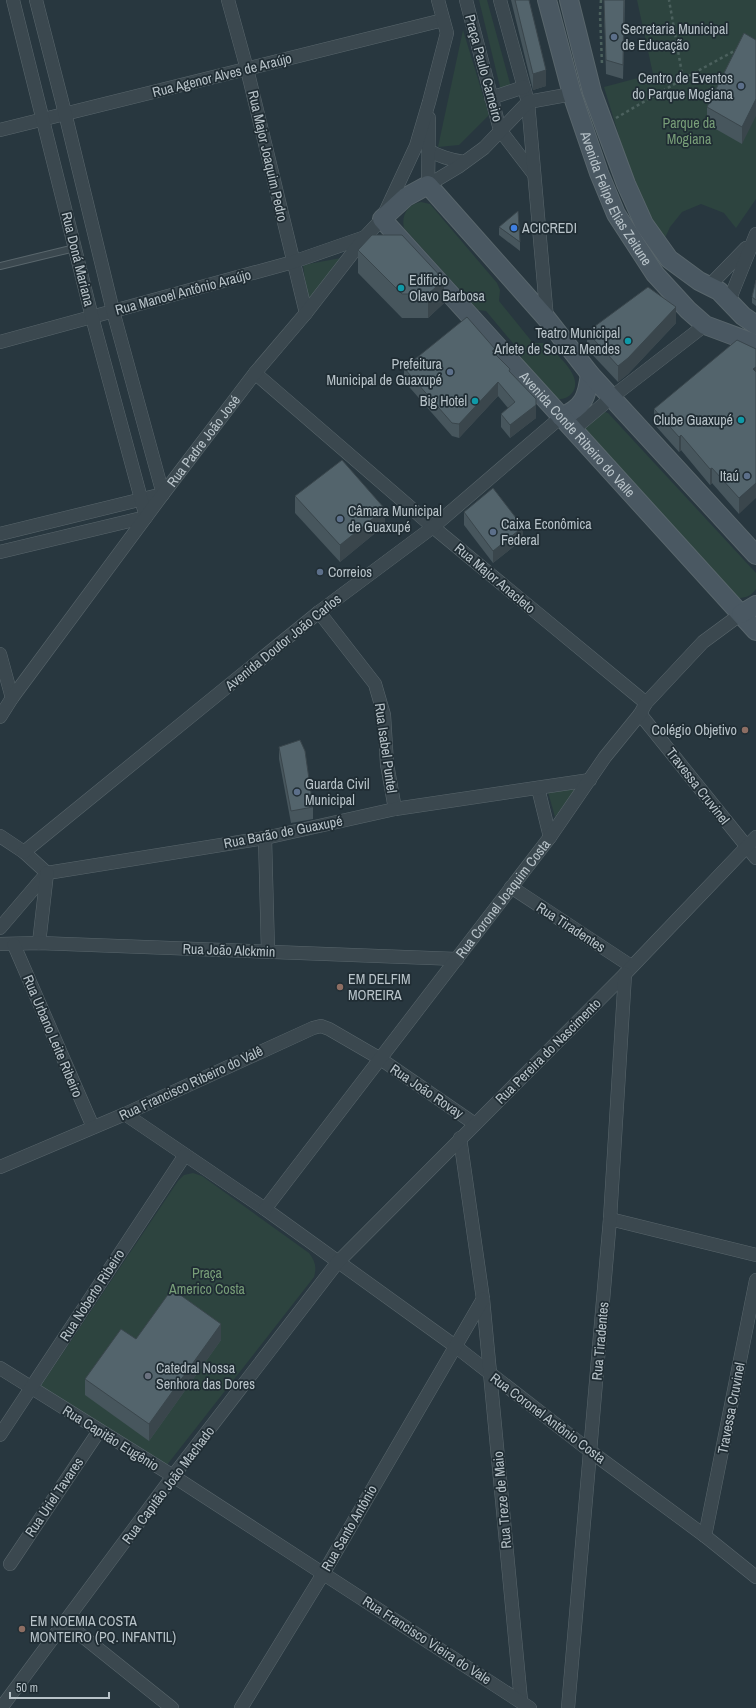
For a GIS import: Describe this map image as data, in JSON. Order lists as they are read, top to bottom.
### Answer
{
  "streets": {
    "main road": ["Avenida Felipe Elias Zeitune", "Avenida Conde Ribeiro do Valle", "Rua Padre João José"],
    "street": [
      "Praça Paulo Carneiro",
      "Rua Agenor Alves de Araújo",
      "Rua Major Joaquim Pedro",
      "Rua Doná Mariana",
      "Rua Manoel Antônio Araújo",
      "Rua Major Anacleto",
      "Avenida Doutor João Carlos",
      "Rua Isabel Puntel",
      "Travessa Cruvinel",
      "Rua Barão de Guaxupé",
      "Rua Coronel Joaquim Costa",
      "Rua Tiradentes",
      "Rua João Alckmin",
      "Rua Urbano Leite Ribeiro",
      "Rua Pereira do Nascimento",
      "Rua Francisco Ribeiro do Valê",
      "Rua João Rovay",
      "Rua Noberto Ribeiro",
      "Rua Coronel Antônio Costa",
      "Rua Capitão Eugênio",
      "Rua Capitão João Machado",
      "Rua Uriel Tavares",
      "Rua Treze de Maio",
      "Rua Santo Antônio",
      "Rua Francisco Vieira do Vale"
    ]
  },
  "crossings": [
    ["Rua Agenor Alves de Araújo", "Rua Major Joaquim Pedro"],
    ["Rua Agenor Alves de Araújo", "Rua Doná Mariana"],
    ["Rua Major Joaquim Pedro", "Rua Manoel Antônio Araújo"],
    ["Rua Major Joaquim Pedro", "Rua Padre João José"],
    ["Rua Doná Mariana", "Rua Manoel Antônio Araújo"],
    ["Rua Doná Mariana", "Rua Padre João José"],
    ["Rua Manoel Antônio Araújo", "Rua Padre João José"],
    ["Avenida Conde Ribeiro do Valle", "Rua Padre João José"],
    ["Avenida Conde Ribeiro do Valle", "Avenida Doutor João Carlos"],
    ["Avenida Conde Ribeiro do Valle", "Rua Coronel Joaquim Costa"],
    ["Rua Padre João José", "Rua Major Anacleto"],
    ["Rua Major Anacleto", "Avenida Doutor João Carlos"],
    ["Rua Major Anacleto", "Travessa Cruvinel"],
    ["Rua Major Anacleto", "Rua Coronel Joaquim Costa"],
    ["Avenida Doutor João Carlos", "Rua Isabel Puntel"],
    ["Rua Isabel Puntel", "Rua Barão de Guaxupé"],
    ["Travessa Cruvinel", "Rua Coronel Joaquim Costa"],
    ["Travessa Cruvinel", "Rua Pereira do Nascimento"],
    ["Travessa Cruvinel", "Rua Coronel Antônio Costa"],
    ["Rua Barão de Guaxupé", "Rua Coronel Joaquim Costa"],
    ["Rua Coronel Joaquim Costa", "Rua Tiradentes"],
    ["Rua Coronel Joaquim Costa", "Rua João Alckmin"],
    ["Rua Coronel Joaquim Costa", "Rua Francisco Ribeiro do Valê"],
    ["Rua Coronel Joaquim Costa", "Rua João Rovay"],
    ["Rua Tiradentes", "Rua Pereira do Nascimento"],
    ["Rua Tiradentes", "Rua Coronel Antônio Costa"],
    ["Rua João Alckmin", "Rua Urbano Leite Ribeiro"],
    ["Rua Urbano Leite Ribeiro", "Rua Francisco Ribeiro do Valê"],
    ["Rua Pereira do Nascimento", "Rua João Rovay"],
    ["Rua Pereira do Nascimento", "Rua Coronel Antônio Costa"],
    ["Rua Pereira do Nascimento", "Rua Capitão João Machado"],
    ["Rua Pereira do Nascimento", "Rua Treze de Maio"],
    ["Rua Francisco Ribeiro do Valê", "Rua João Rovay"],
    ["Rua Noberto Ribeiro", "Rua Capitão Eugênio"],
    ["Rua Coronel Antônio Costa", "Rua Capitão João Machado"],
    ["Rua Coronel Antônio Costa", "Rua Treze de Maio"],
    ["Rua Coronel Antônio Costa", "Rua Santo Antônio"],
    ["Rua Capitão Eugênio", "Rua Capitão João Machado"],
    ["Rua Capitão Eugênio", "Rua Uriel Tavares"],
    ["Rua Capitão Eugênio", "Rua Santo Antônio"],
    ["Rua Capitão Eugênio", "Rua Francisco Vieira do Vale"],
    ["Rua Treze de Maio", "Rua Francisco Vieira do Vale"],
    ["Rua Santo Antônio", "Rua Francisco Vieira do Vale"]
  ],
  "parks": ["Parque da Mogiana", "Praça Americo Costa"],
  "places": [
    "Secretaria Municipal de Educação",
    "Centro de Eventos do Parque Mogiana",
    "ACICREDI",
    "Edificio Olavo Barbosa",
    "Teatro Municipal Arlete de Souza Mendes",
    "Prefeitura Municipal de Guaxupé",
    "Big Hotel",
    "Clube Guaxupé",
    "Itaú",
    "Câmara Municipal de Guaxupé",
    "Caixa Econômica Federal",
    "Correios",
    "Colégio Objetivo",
    "Guarda Civil Municipal",
    "EM DELFIM MOREIRA",
    "Catedral Nossa Senhora das Dores",
    "EM NOEMIA COSTA MONTEIRO (PQ. INFANTIL)"
  ],
  "scale_bar": "50 m"
}
